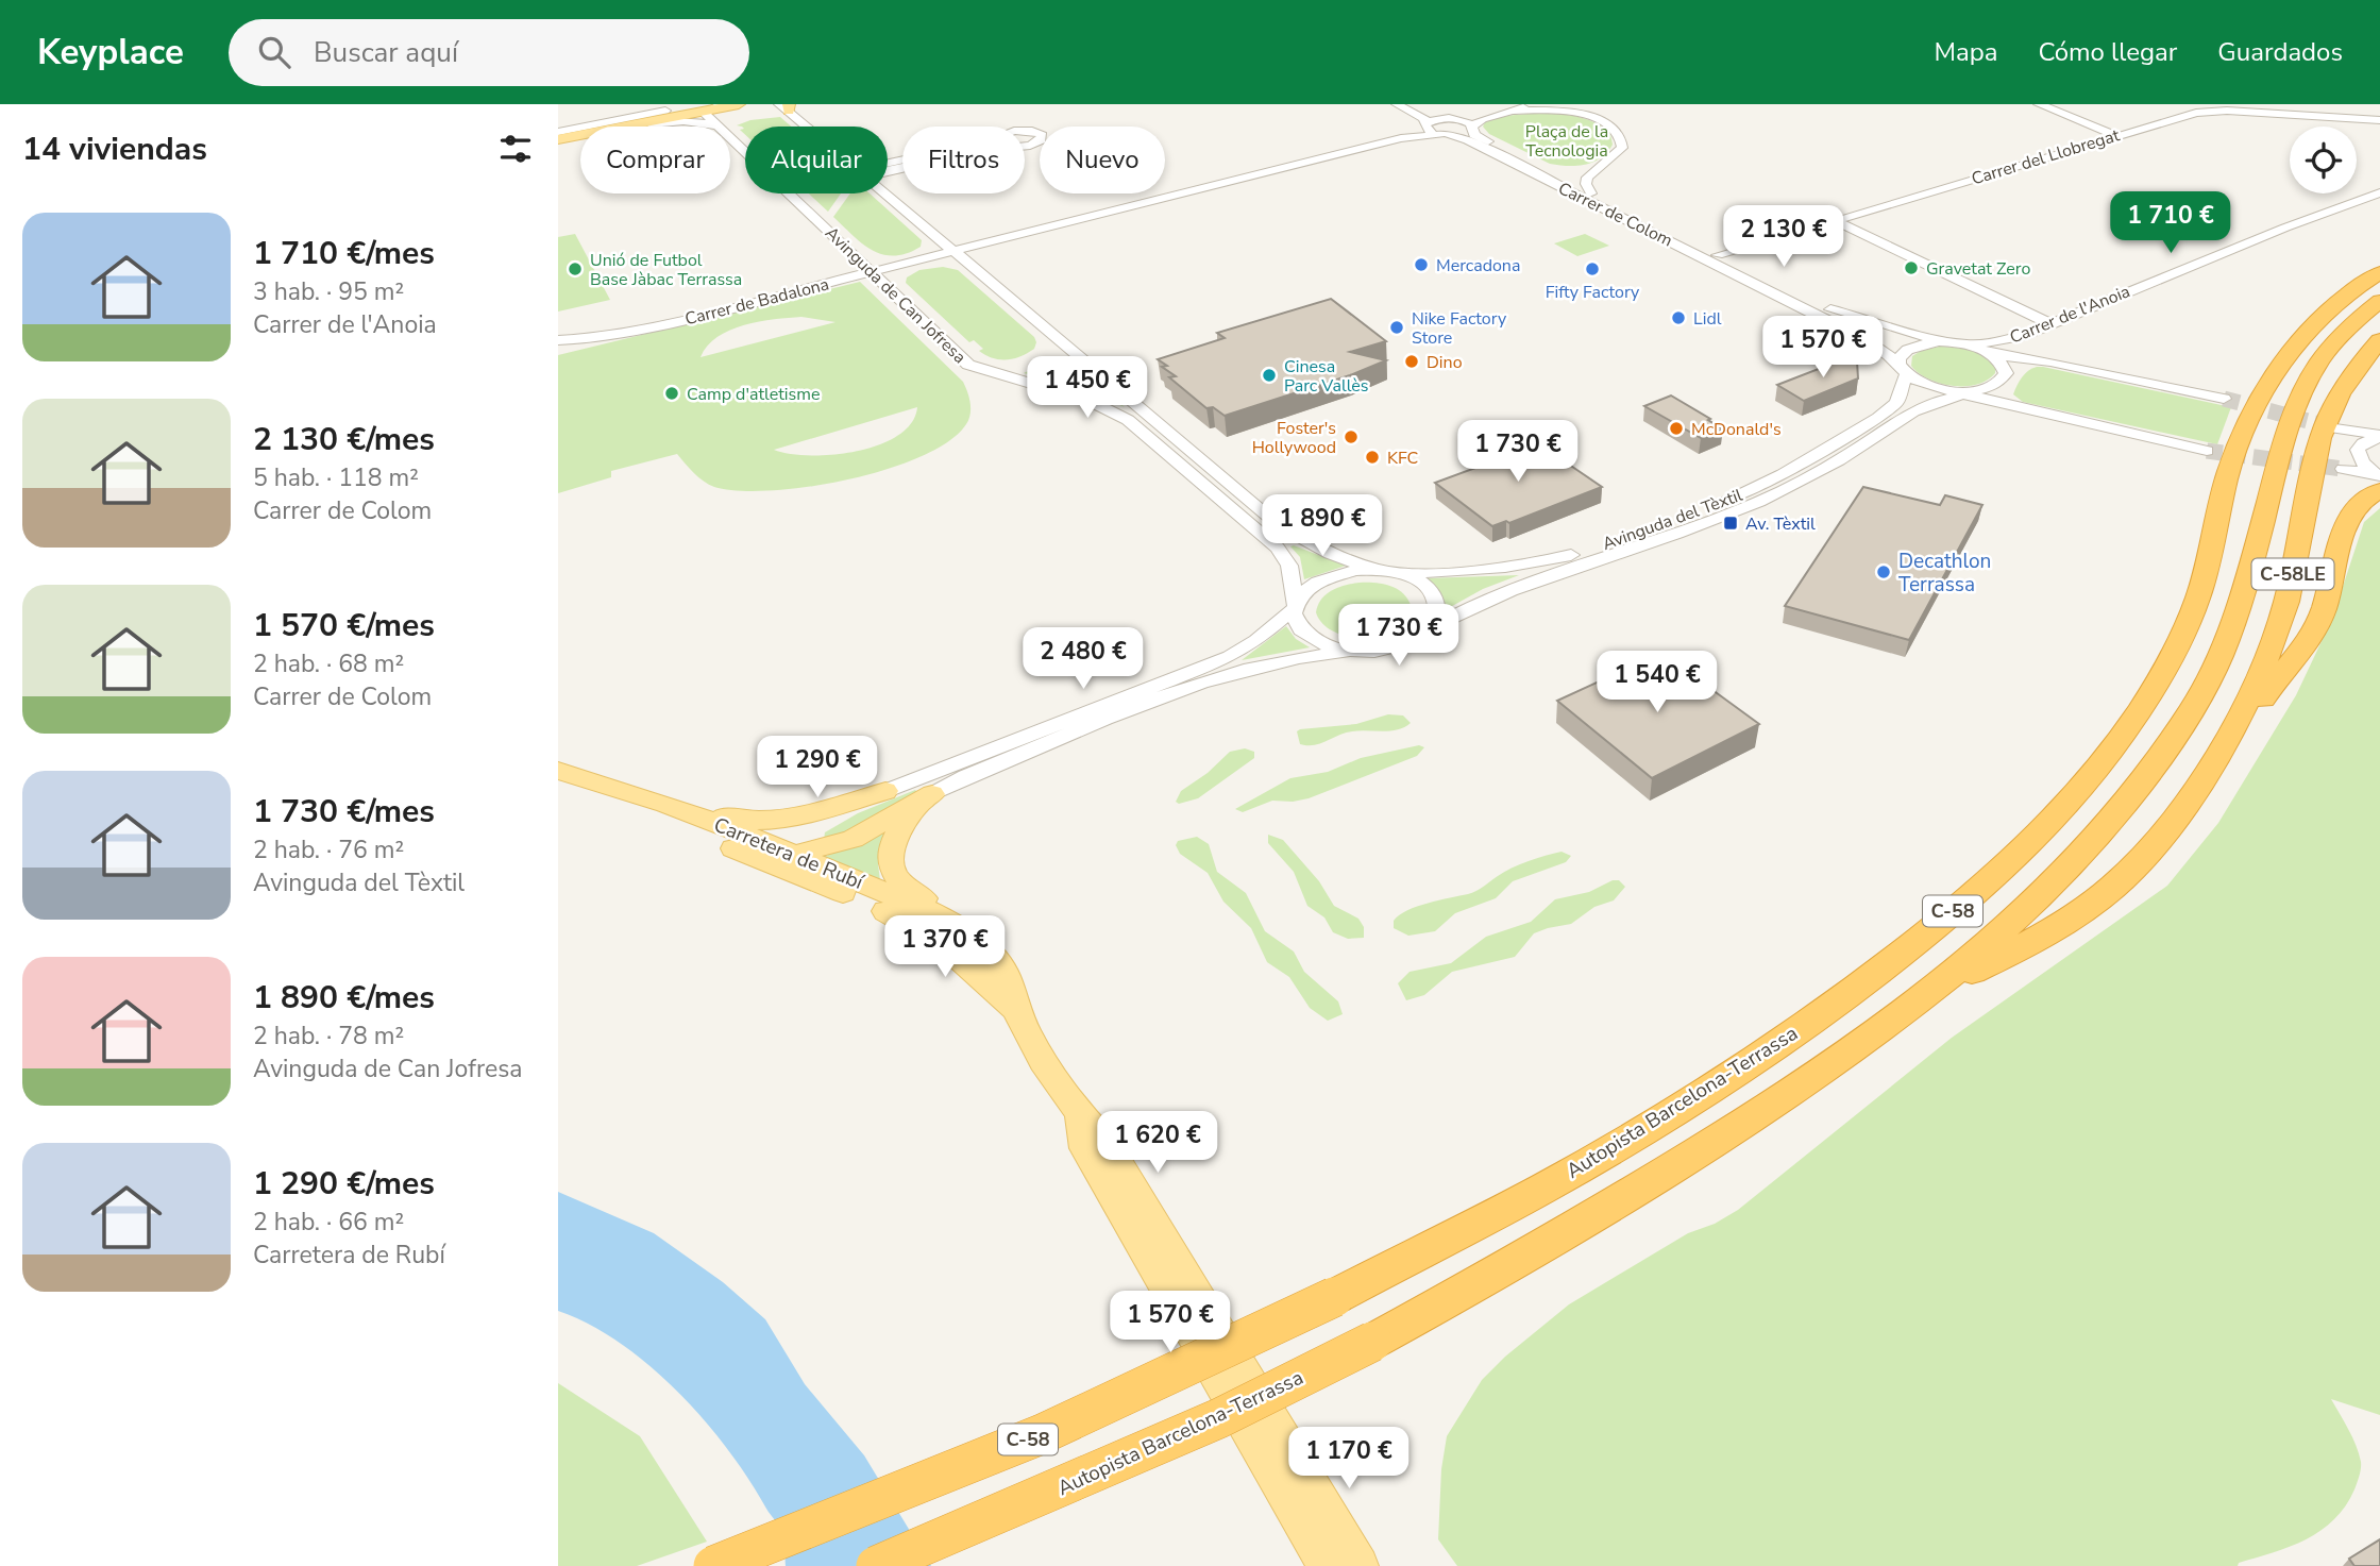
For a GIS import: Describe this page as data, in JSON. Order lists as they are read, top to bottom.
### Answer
{
  "streets": {
    "highway": ["C-58LE", "C-58", "Autopista Barcelona-Terrassa"],
    "main road": ["Carretera de Rubí"],
    "street": [
      "Carrer del Llobregat",
      "Carrer de Colom",
      "Avinguda de Can Jofresa",
      "Carrer de Badalona",
      "Carrer de l'Anoia",
      "Avinguda del Tèxtil"
    ]
  },
  "crossings": [
    ["Carrer del Llobregat", "Carrer de Colom"],
    ["Carrer de Colom", "Carrer de l'Anoia"],
    ["Carrer de Colom", "Avinguda del Tèxtil"],
    ["Avinguda de Can Jofresa", "Carrer de Badalona"],
    ["Avinguda de Can Jofresa", "Avinguda del Tèxtil"],
    ["Carrer de l'Anoia", "Avinguda del Tèxtil"],
    ["C-58LE", "Autopista Barcelona-Terrassa"]
  ],
  "parks": ["Plaça de la Tecnologia"],
  "places": {
    "other": [
      "Mercadona",
      "Gravetat Zero",
      "Unió de Futbol Base Jàbac Terrassa",
      "Fifty Factory",
      "Lidl",
      "Nike Factory Store",
      "Dino",
      "Cinesa Parc Vallès",
      "Camp d'atletisme",
      "McDonald's",
      "Foster's Hollywood",
      "KFC",
      "Decathlon Terrassa"
    ],
    "transit": ["Av. Tèxtil"]
  },
  "page": {
    "header": "Keyplace",
    "search": "Buscar aquí",
    "nav": ["Mapa", "Cómo llegar", "Guardados"],
    "heading": "14 viviendas",
    "chip": [
      "Comprar",
      "Alquilar",
      "Filtros",
      "Nuevo"
    ],
    "price": [
      "1 710 €",
      "2 130 €",
      "1 570 €",
      "1 450 €",
      "1 730 €",
      "1 890 €",
      "1 730 €",
      "2 480 €",
      "1 540 €",
      "1 290 €",
      "1 370 €",
      "1 620 €",
      "1 570 €",
      "1 170 €"
    ],
    "list": [
      {
        "name": "1 710 €/mes",
        "note": "3 hab. · 95 m² · Carrer de l'Anoia"
      },
      {
        "name": "2 130 €/mes",
        "note": "5 hab. · 118 m² · Carrer de Colom"
      },
      {
        "name": "1 570 €/mes",
        "note": "2 hab. · 68 m² · Carrer de Colom"
      },
      {
        "name": "1 730 €/mes",
        "note": "2 hab. · 76 m² · Avinguda del Tèxtil"
      },
      {
        "name": "1 890 €/mes",
        "note": "2 hab. · 78 m² · Avinguda de Can Jofresa"
      },
      {
        "name": "1 290 €/mes",
        "note": "2 hab. · 66 m² · Carretera de Rubí"
      }
    ]
  }
}
